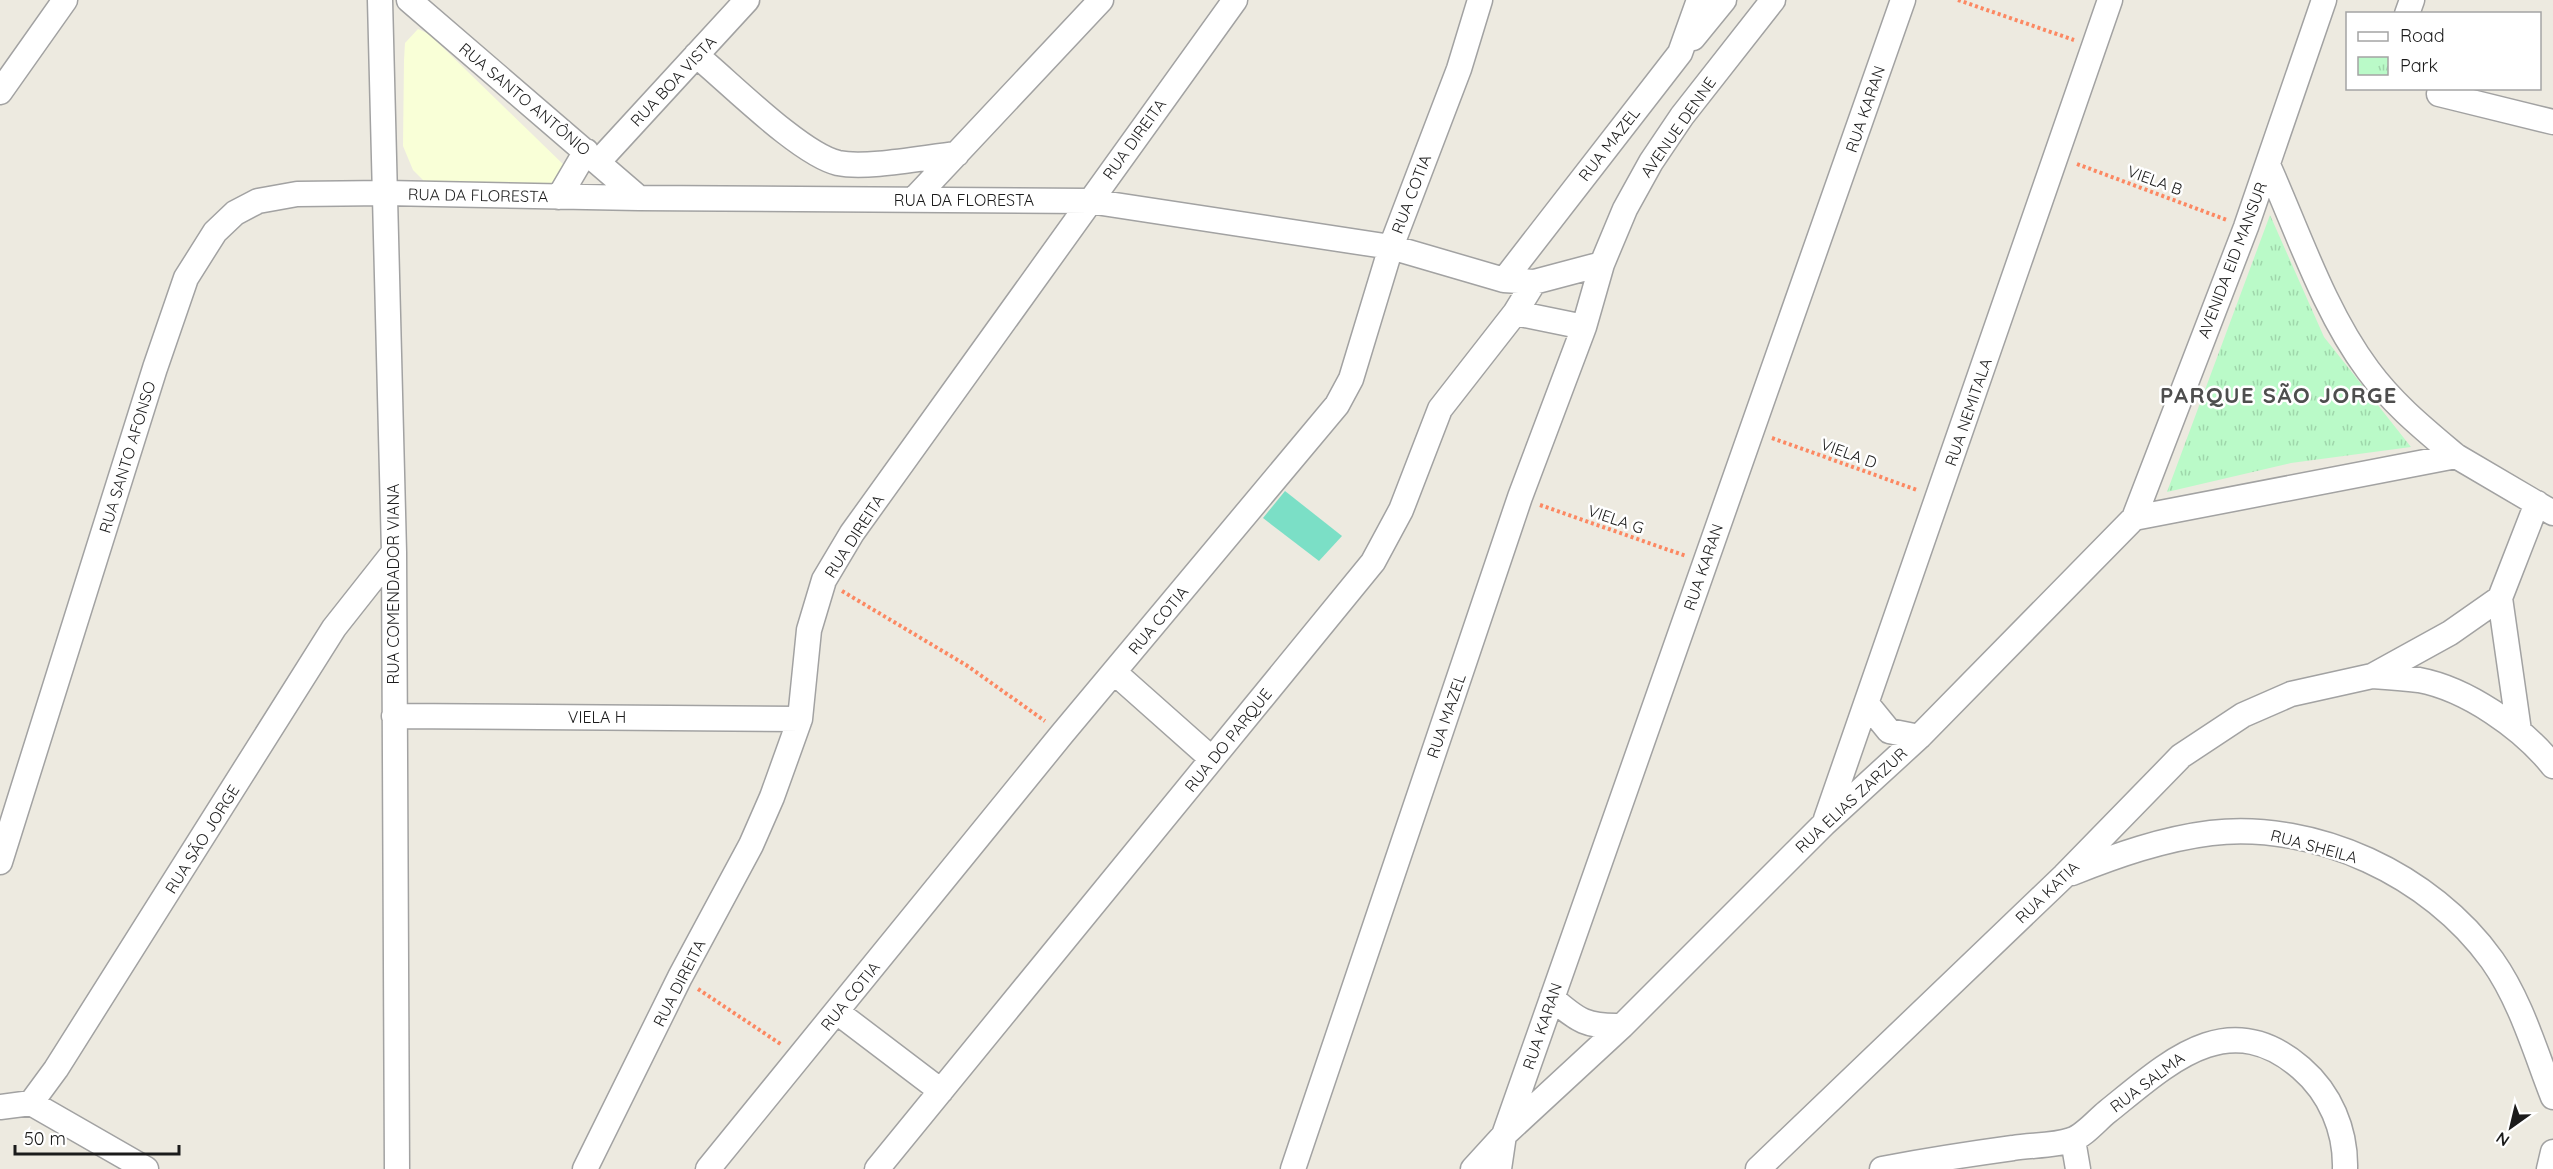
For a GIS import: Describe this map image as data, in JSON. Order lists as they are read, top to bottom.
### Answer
{
  "streets": {
    "street": [
      "RUA BOA VISTA",
      "RUA SANTO ANTÔNIO",
      "RUA KARAN",
      "AVENUE DENNE",
      "RUA DIREITA",
      "RUA MAZEL",
      "RUA COTIA",
      "RUA DA FLORESTA",
      "AVENIDA EID MANSUR",
      "RUA NEMITALA",
      "RUA SANTO AFONSO",
      "RUA COMENDADOR VIANA",
      "VIELA H",
      "RUA DO PARQUE",
      "RUA ELIAS ZARZUR",
      "RUA SÃO JORGE",
      "RUA SHEILA",
      "RUA KATIA",
      "RUA SALMA"
    ],
    "path": ["VIELA B", "VIELA D", "VIELA G"]
  },
  "crossings": [
    ["RUA BOA VISTA", "RUA SANTO ANTÔNIO"],
    ["RUA BOA VISTA", "RUA DA FLORESTA"],
    ["RUA SANTO ANTÔNIO", "RUA DA FLORESTA"],
    ["RUA KARAN", "VIELA D"],
    ["RUA KARAN", "VIELA G"],
    ["RUA KARAN", "RUA ELIAS ZARZUR"],
    ["AVENUE DENNE", "RUA MAZEL"],
    ["AVENUE DENNE", "RUA DA FLORESTA"],
    ["RUA DIREITA", "RUA DA FLORESTA"],
    ["RUA DIREITA", "VIELA H"],
    ["RUA MAZEL", "RUA DA FLORESTA"],
    ["RUA MAZEL", "VIELA G"],
    ["VIELA B", "AVENIDA EID MANSUR"],
    ["VIELA B", "RUA NEMITALA"],
    ["RUA COTIA", "RUA DA FLORESTA"],
    ["RUA DA FLORESTA", "RUA SANTO AFONSO"],
    ["RUA DA FLORESTA", "RUA COMENDADOR VIANA"],
    ["RUA DA FLORESTA", "RUA DO PARQUE"],
    ["AVENIDA EID MANSUR", "RUA ELIAS ZARZUR"],
    ["RUA NEMITALA", "VIELA D"],
    ["RUA NEMITALA", "RUA ELIAS ZARZUR"],
    ["RUA SANTO AFONSO", "RUA COMENDADOR VIANA"],
    ["RUA COMENDADOR VIANA", "VIELA H"],
    ["RUA COMENDADOR VIANA", "RUA SÃO JORGE"],
    ["RUA SHEILA", "RUA KATIA"]
  ],
  "districts": ["PARQUE SÃO JORGE"],
  "legend": ["Road", "Park"],
  "scale_bar": "50 m",
  "north": "bottom left"
}
